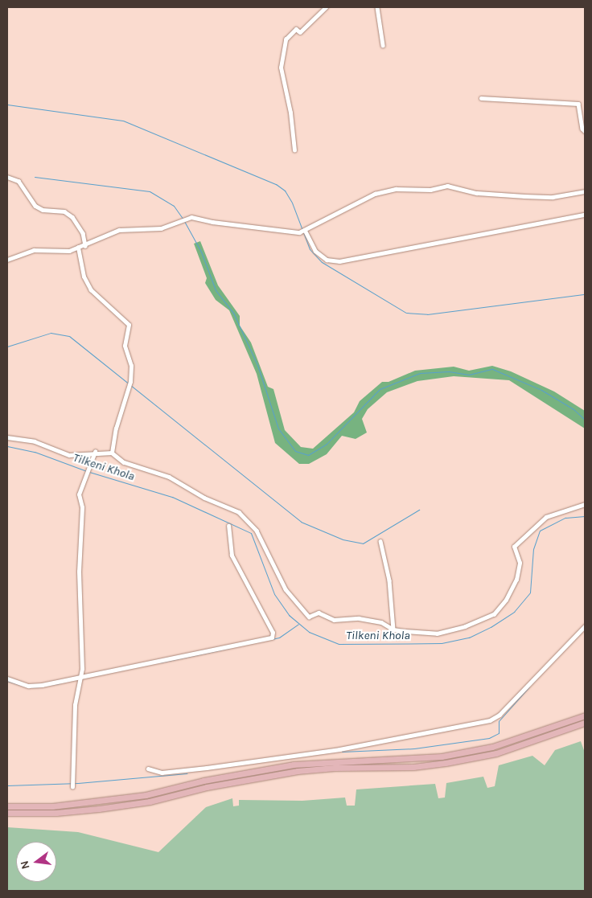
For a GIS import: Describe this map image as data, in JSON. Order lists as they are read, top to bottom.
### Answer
{
  "water": ["Tilkeni Khola"],
  "north": "left"
}
